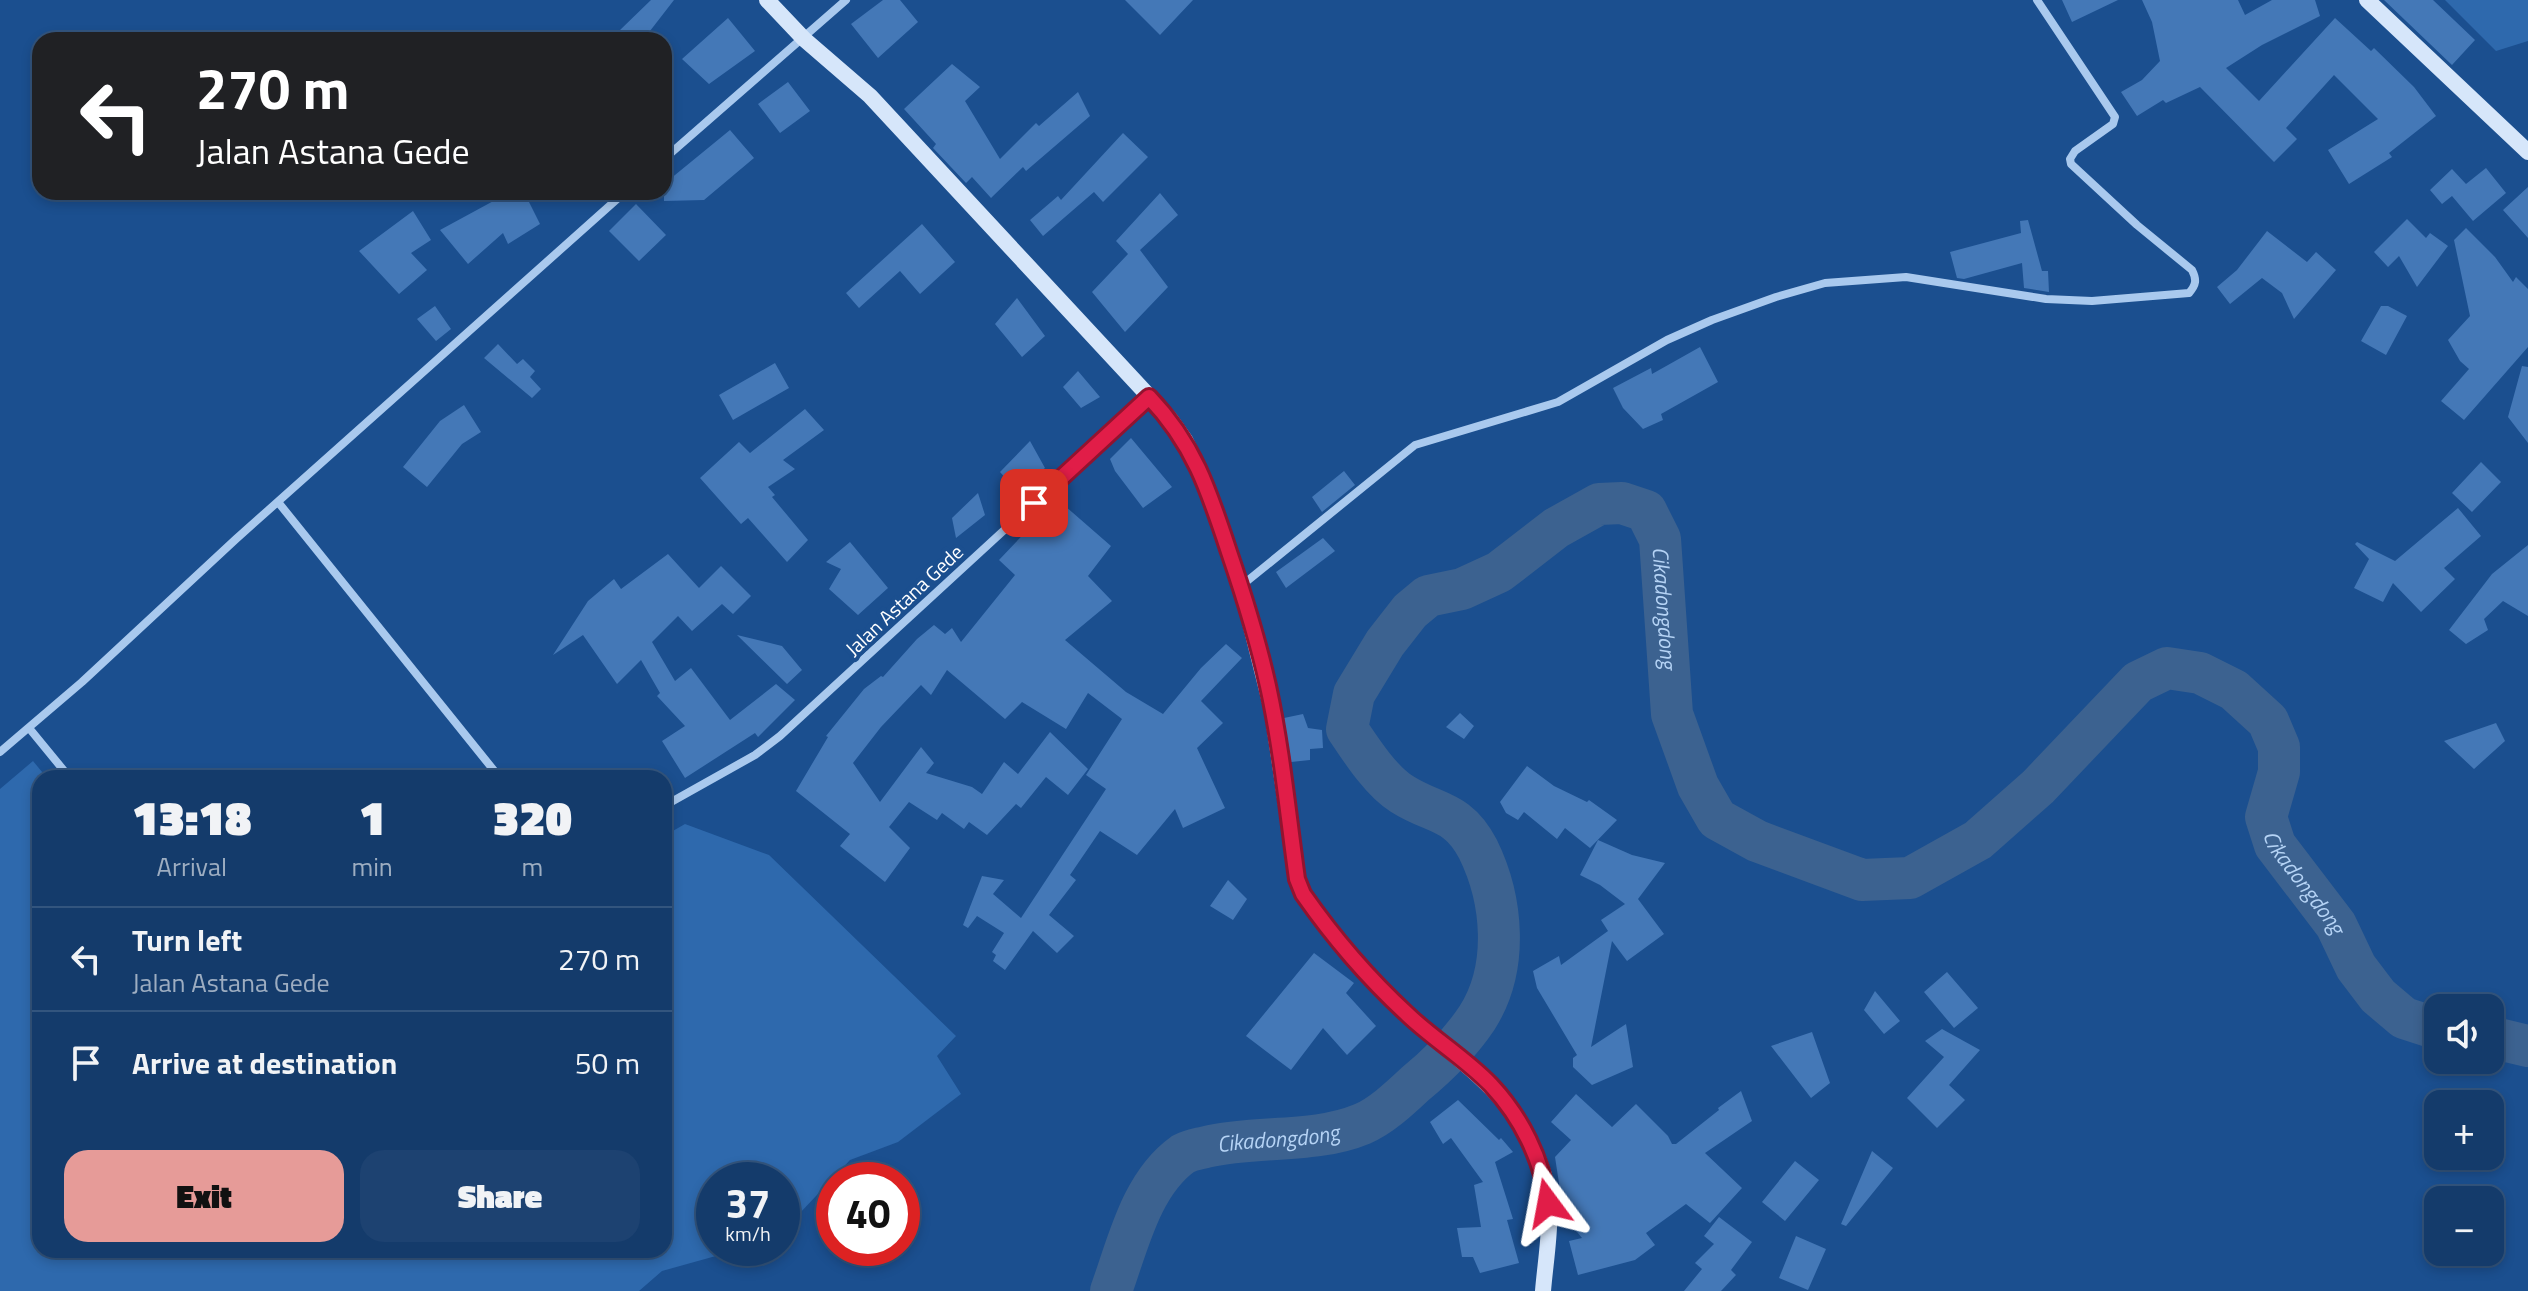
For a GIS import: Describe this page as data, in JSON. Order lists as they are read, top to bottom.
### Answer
{
  "streets": {
    "street": ["Jalan Astana Gede"]
  },
  "water": ["Cikadongdong"],
  "page": {
    "turn": ["270 m", "Jalan Astana Gede"],
    "eta": [
      "13:18",
      "Arrival",
      "1",
      "min",
      "320",
      "m"
    ],
    "list": [
      {
        "name": "Turn left",
        "note": "Jalan Astana Gede",
        "value": "270 m"
      },
      {
        "name": "Arrive at destination",
        "value": "50 m"
      }
    ],
    "map_buttons": ["+", "−"],
    "buttons": ["Exit", "Share"],
    "speed": "37 km/h",
    "limit": "40"
  }
}
